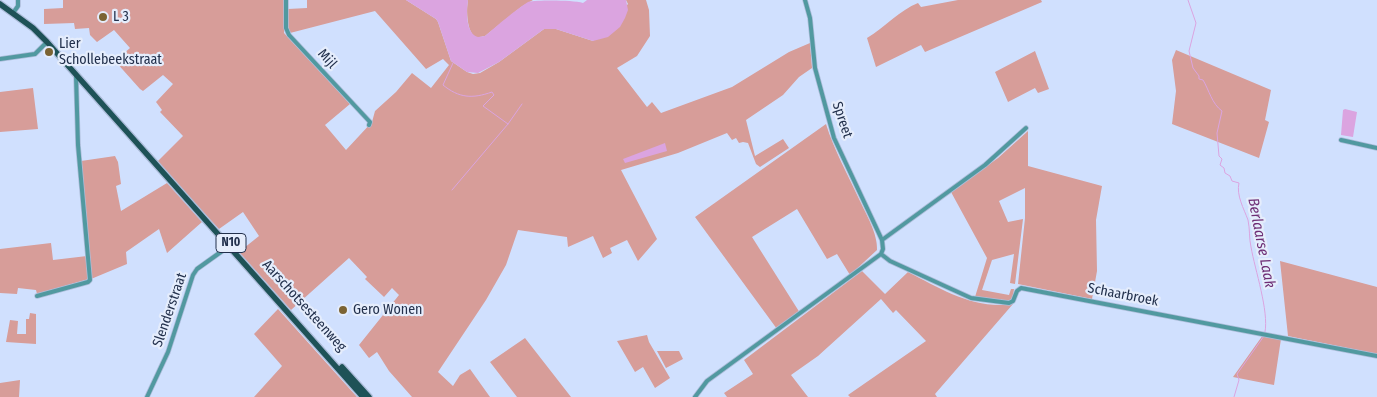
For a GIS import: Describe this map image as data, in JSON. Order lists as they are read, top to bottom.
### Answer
{
  "streets": {
    "main road": ["N10", "Aarschotsesteenweg"],
    "street": [
      "Mijl",
      "Spreet",
      "Schaarbroek",
      "Slenderstraat"
    ]
  },
  "crossings": [
    ["Spreet", "Schaarbroek"],
    ["Aarschotsesteenweg", "Slenderstraat"]
  ],
  "water": ["Berlaarse Laak"],
  "places": ["L 3", "Lier Schollebeekstraat", "Gero Wonen"]
}
